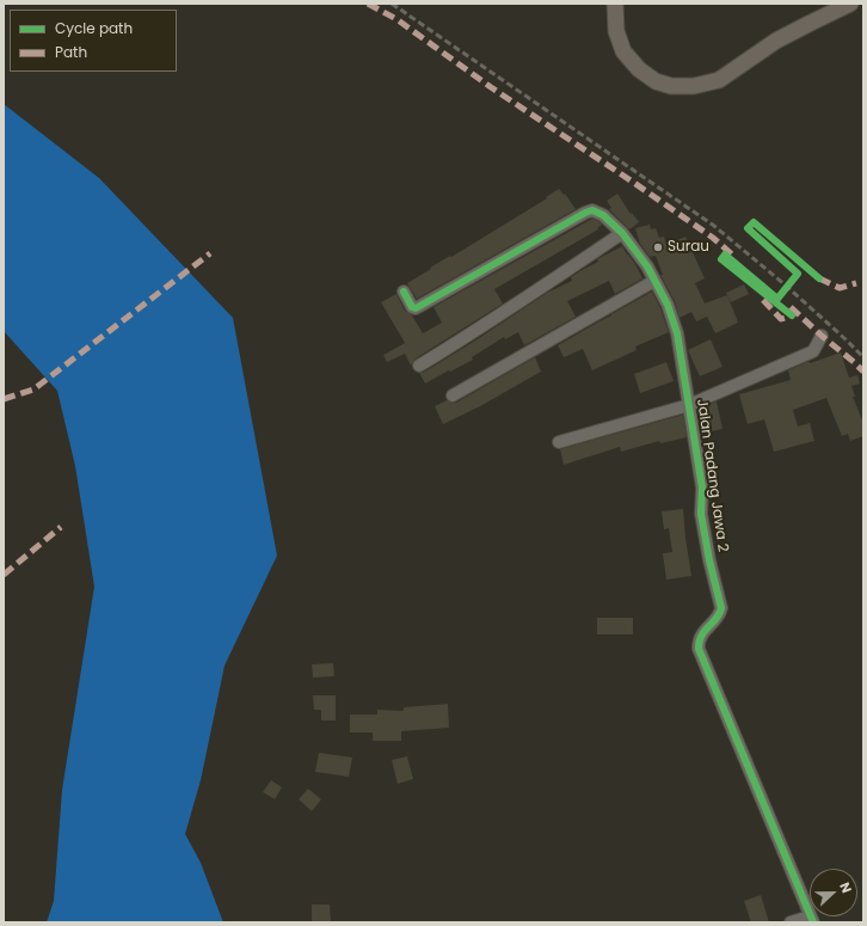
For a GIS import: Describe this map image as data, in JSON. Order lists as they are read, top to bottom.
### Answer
{
  "streets": {
    "street": ["Jalan Padang Jawa 2"]
  },
  "places": ["Surau"],
  "legend": ["Cycle path", "Path"],
  "north": "right"
}
